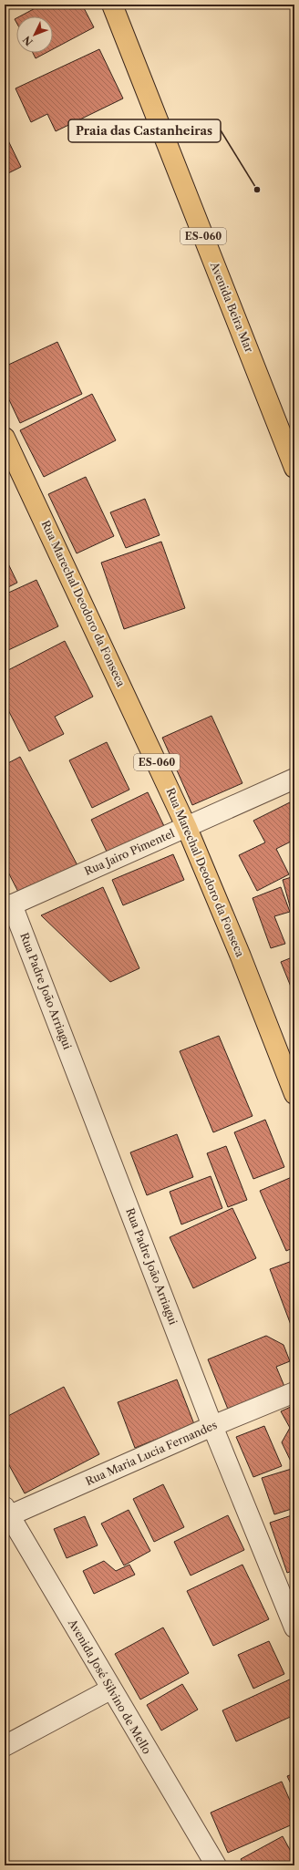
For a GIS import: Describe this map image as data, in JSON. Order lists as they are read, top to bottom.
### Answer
{
  "streets": {
    "main road": ["ES-060", "Avenida Beira Mar", "Rua Marechal Deodoro da Fonseca"],
    "street": [
      "Rua Jairo Pimentel",
      "Rua Padre João Arriagui",
      "Rua Maria Lucia Fernandes",
      "Avenida José Silvino de Mello"
    ]
  },
  "crossings": [
    ["Rua Marechal Deodoro da Fonseca", "Rua Jairo Pimentel"],
    ["Rua Jairo Pimentel", "Rua Padre João Arriagui"],
    ["Rua Padre João Arriagui", "Rua Maria Lucia Fernandes"],
    ["Rua Maria Lucia Fernandes", "Avenida José Silvino de Mello"]
  ],
  "places": ["Praia das Castanheiras"],
  "north": "bottom left"
}
